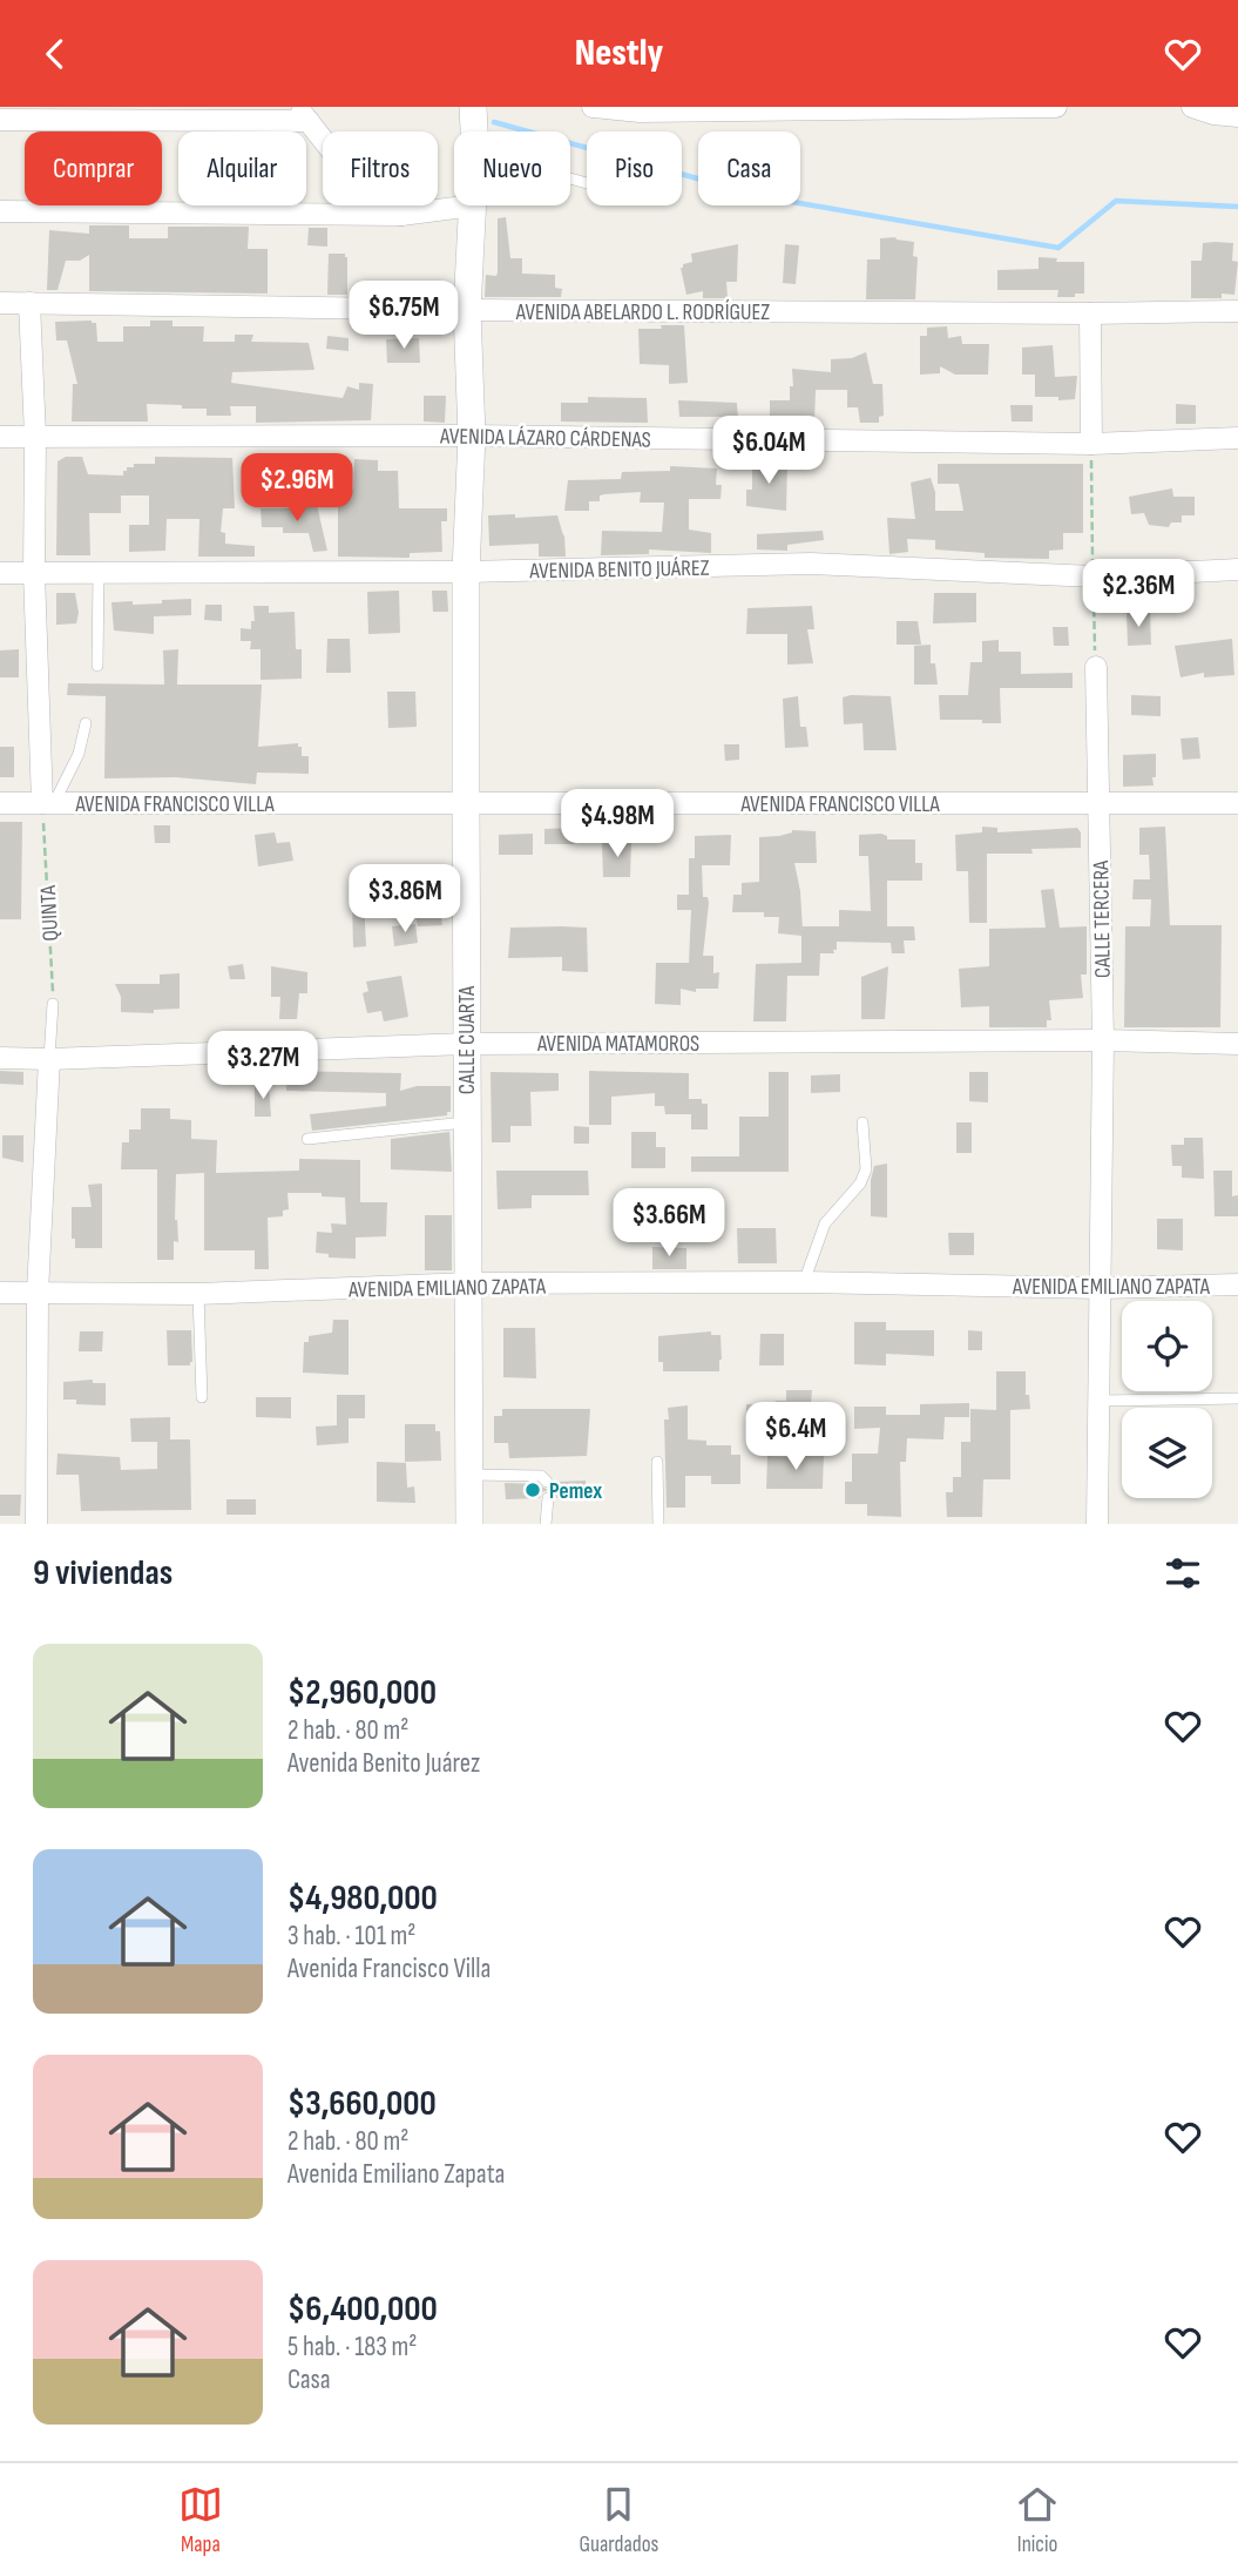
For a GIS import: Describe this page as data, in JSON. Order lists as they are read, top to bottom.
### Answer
{
  "streets": {
    "street": [
      "AVENIDA ABELARDO L. RODRÍGUEZ",
      "AVENIDA LÁZARO CÁRDENAS",
      "AVENIDA BENITO JUÁREZ",
      "AVENIDA FRANCISCO VILLA",
      "CALLE TERCERA",
      "CALLE CUARTA",
      "AVENIDA MATAMOROS",
      "AVENIDA EMILIANO ZAPATA"
    ],
    "path": ["QUINTA"]
  },
  "crossings": [
    ["AVENIDA ABELARDO L. RODRÍGUEZ", "CALLE CUARTA"],
    ["AVENIDA LÁZARO CÁRDENAS", "CALLE CUARTA"],
    ["AVENIDA BENITO JUÁREZ", "CALLE CUARTA"],
    ["AVENIDA FRANCISCO VILLA", "QUINTA"],
    ["AVENIDA FRANCISCO VILLA", "CALLE TERCERA"],
    ["AVENIDA FRANCISCO VILLA", "CALLE CUARTA"],
    ["CALLE TERCERA", "AVENIDA MATAMOROS"],
    ["CALLE TERCERA", "AVENIDA EMILIANO ZAPATA"],
    ["CALLE CUARTA", "AVENIDA MATAMOROS"],
    ["CALLE CUARTA", "AVENIDA EMILIANO ZAPATA"]
  ],
  "places": ["Pemex"],
  "page": {
    "header": "Nestly",
    "chip": [
      "Comprar",
      "Alquilar",
      "Filtros",
      "Nuevo",
      "Piso",
      "Casa"
    ],
    "price": [
      "$6.75M",
      "$6.04M",
      "$2.96M",
      "$2.36M",
      "$4.98M",
      "$3.86M",
      "$3.27M",
      "$3.66M",
      "$6.4M"
    ],
    "heading": "9 viviendas",
    "list": [
      {
        "name": "$2,960,000",
        "note": "2 hab. · 80 m² · Avenida Benito Juárez"
      },
      {
        "name": "$4,980,000",
        "note": "3 hab. · 101 m² · Avenida Francisco Villa"
      },
      {
        "name": "$3,660,000",
        "note": "2 hab. · 80 m² · Avenida Emiliano Zapata"
      },
      {
        "name": "$6,400,000",
        "note": "5 hab. · 183 m² · Casa"
      }
    ],
    "tabs": ["Mapa", "Guardados", "Inicio"]
  }
}
